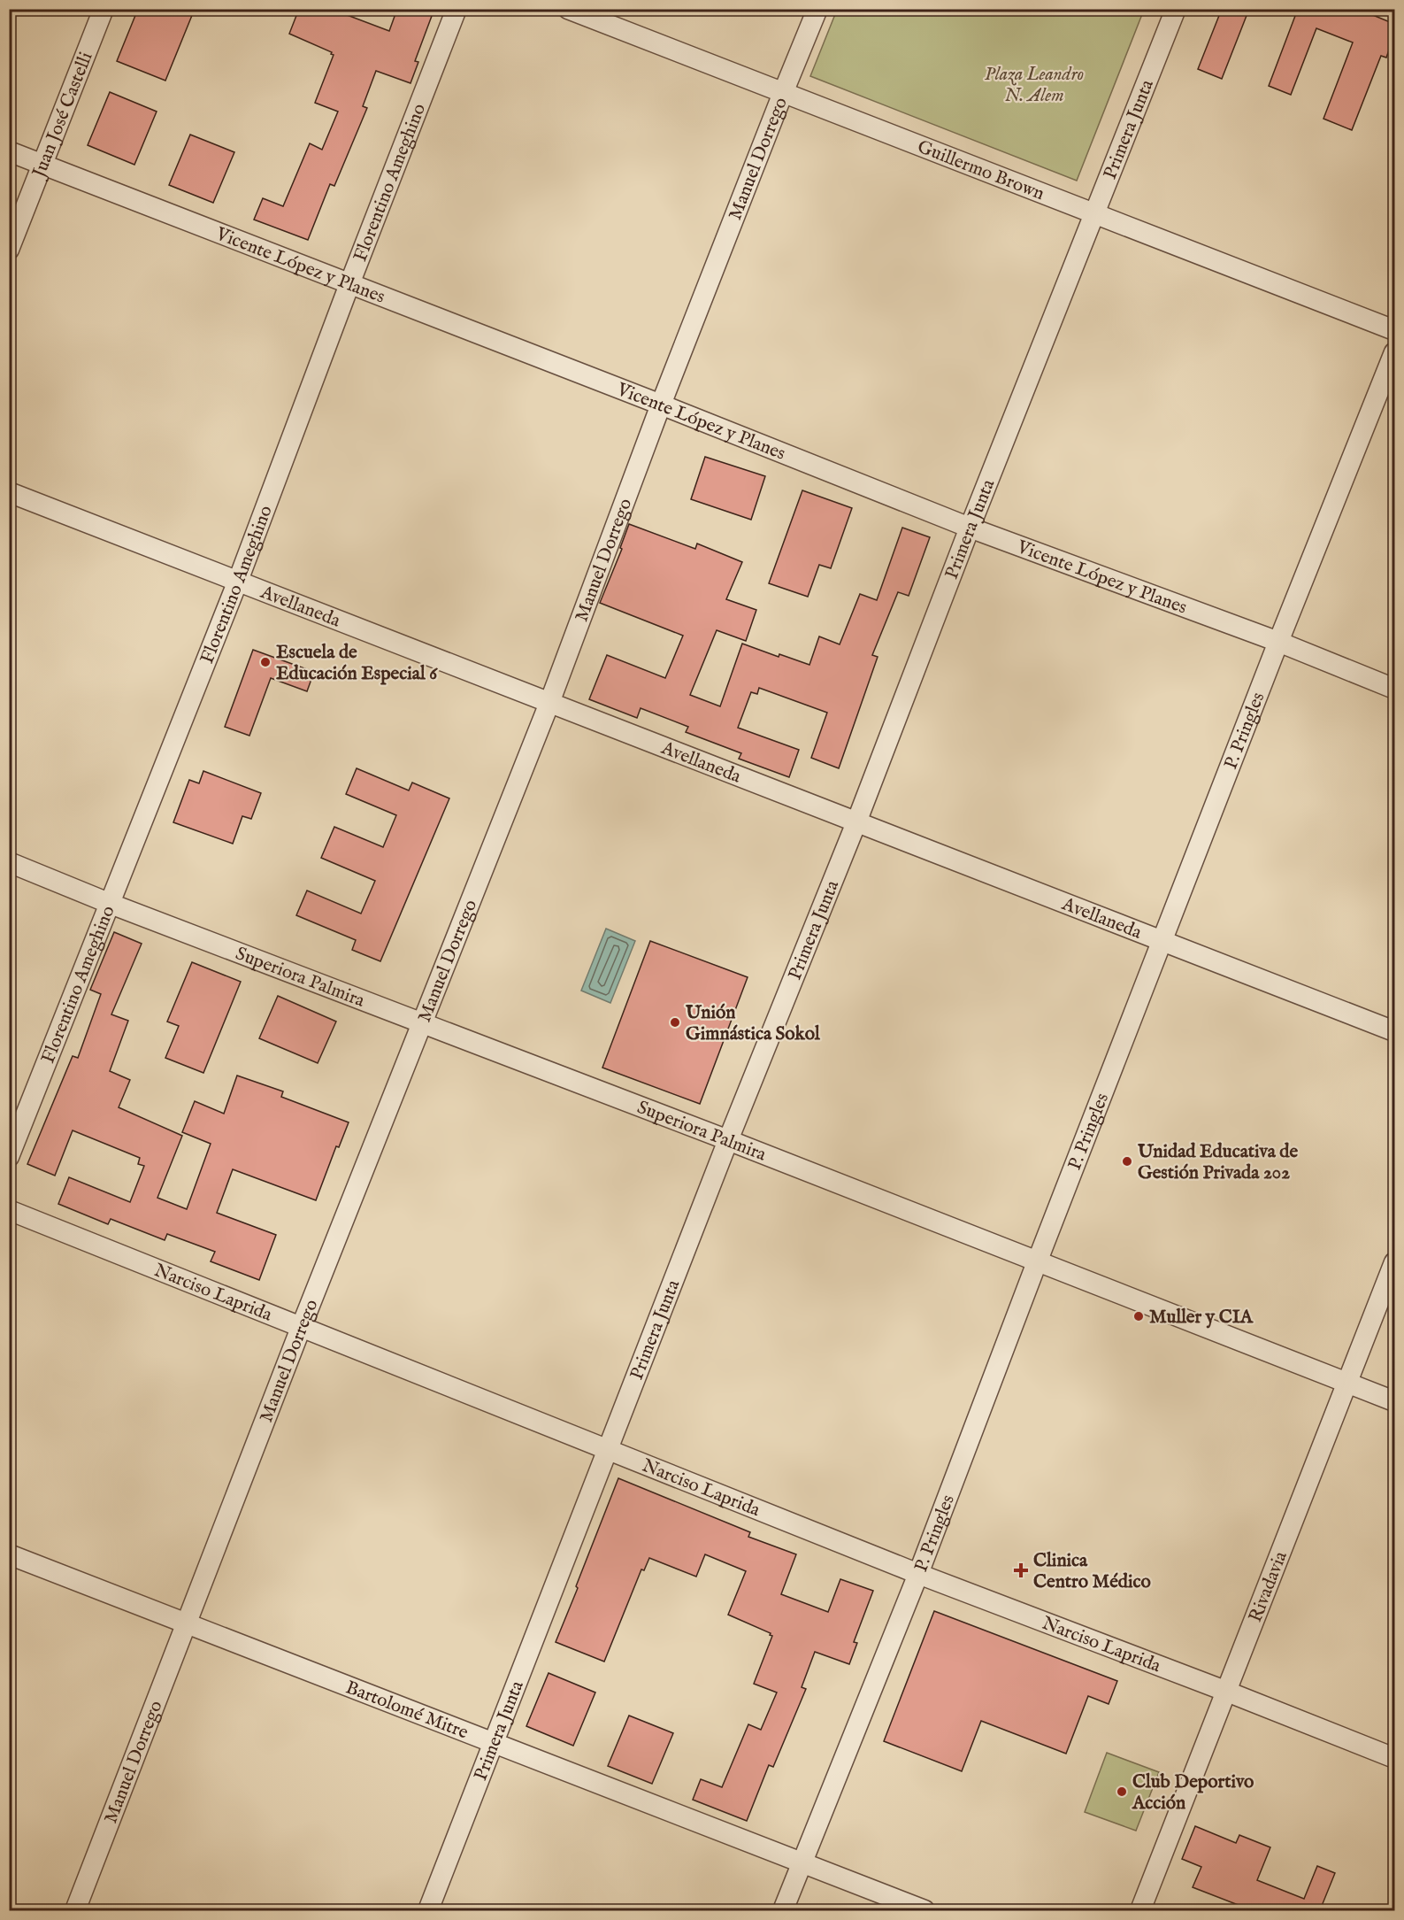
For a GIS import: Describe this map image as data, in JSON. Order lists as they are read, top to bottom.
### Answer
{
  "streets": {
    "street": [
      "Juan José Castelli",
      "Primera Junta",
      "Manuel Dorrego",
      "Guillermo Brown",
      "Florentino Ameghino",
      "Vicente López y Planes",
      "Avellaneda",
      "P. Pringles",
      "Superiora Palmira",
      "Narciso Laprida",
      "Rivadavia",
      "Bartolomé Mitre"
    ]
  },
  "crossings": [
    ["Juan José Castelli", "Vicente López y Planes"],
    ["Primera Junta", "Guillermo Brown"],
    ["Primera Junta", "Vicente López y Planes"],
    ["Primera Junta", "Avellaneda"],
    ["Primera Junta", "Superiora Palmira"],
    ["Primera Junta", "Narciso Laprida"],
    ["Primera Junta", "Bartolomé Mitre"],
    ["Manuel Dorrego", "Guillermo Brown"],
    ["Manuel Dorrego", "Vicente López y Planes"],
    ["Manuel Dorrego", "Avellaneda"],
    ["Manuel Dorrego", "Superiora Palmira"],
    ["Manuel Dorrego", "Narciso Laprida"],
    ["Manuel Dorrego", "Bartolomé Mitre"],
    ["Florentino Ameghino", "Vicente López y Planes"],
    ["Florentino Ameghino", "Avellaneda"],
    ["Florentino Ameghino", "Superiora Palmira"],
    ["Vicente López y Planes", "P. Pringles"],
    ["Avellaneda", "P. Pringles"],
    ["P. Pringles", "Superiora Palmira"],
    ["P. Pringles", "Narciso Laprida"],
    ["P. Pringles", "Bartolomé Mitre"],
    ["Superiora Palmira", "Rivadavia"],
    ["Narciso Laprida", "Rivadavia"]
  ],
  "parks": ["Plaza Leandro N. Alem"],
  "places": {
    "other": [
      "Escuela de Educación Especial 6",
      "Unión Gimnástica Sokol",
      "Unidad Educativa de Gestión Privada 202",
      "Muller y CIA",
      "Club Deportivo Acción"
    ],
    "health": ["Clinica Centro Médico"]
  }
}
